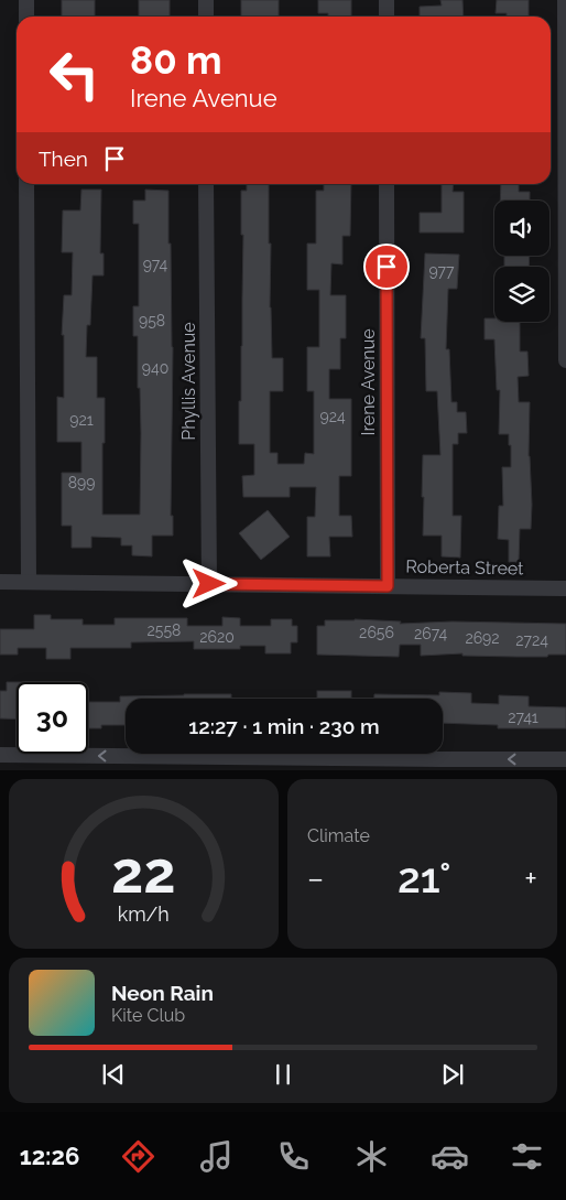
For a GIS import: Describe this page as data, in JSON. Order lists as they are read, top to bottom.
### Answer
{
  "streets": {
    "street": ["Phyllis Avenue", "Irene Avenue", "Roberta Street"]
  },
  "crossings": [
    ["Phyllis Avenue", "Roberta Street"],
    ["Irene Avenue", "Roberta Street"]
  ],
  "house_numbers": [
    "974",
    "977",
    "958",
    "940",
    "924",
    "921",
    "899",
    "2558",
    "2656",
    "2674",
    "2620",
    "2692",
    "2724",
    "2741"
  ],
  "page": {
    "turn": ["80 m", "Irene Avenue"],
    "then": "Then",
    "limit": "30",
    "trip": "12:27 · 1 min · 230 m",
    "tile": "Climate",
    "heat": ["−", "21°", "+"],
    "song": ["Neon Rain", "Kite Club"],
    "tabs": "12:26",
    "gauge": ["22", "km/h"]
  }
}
